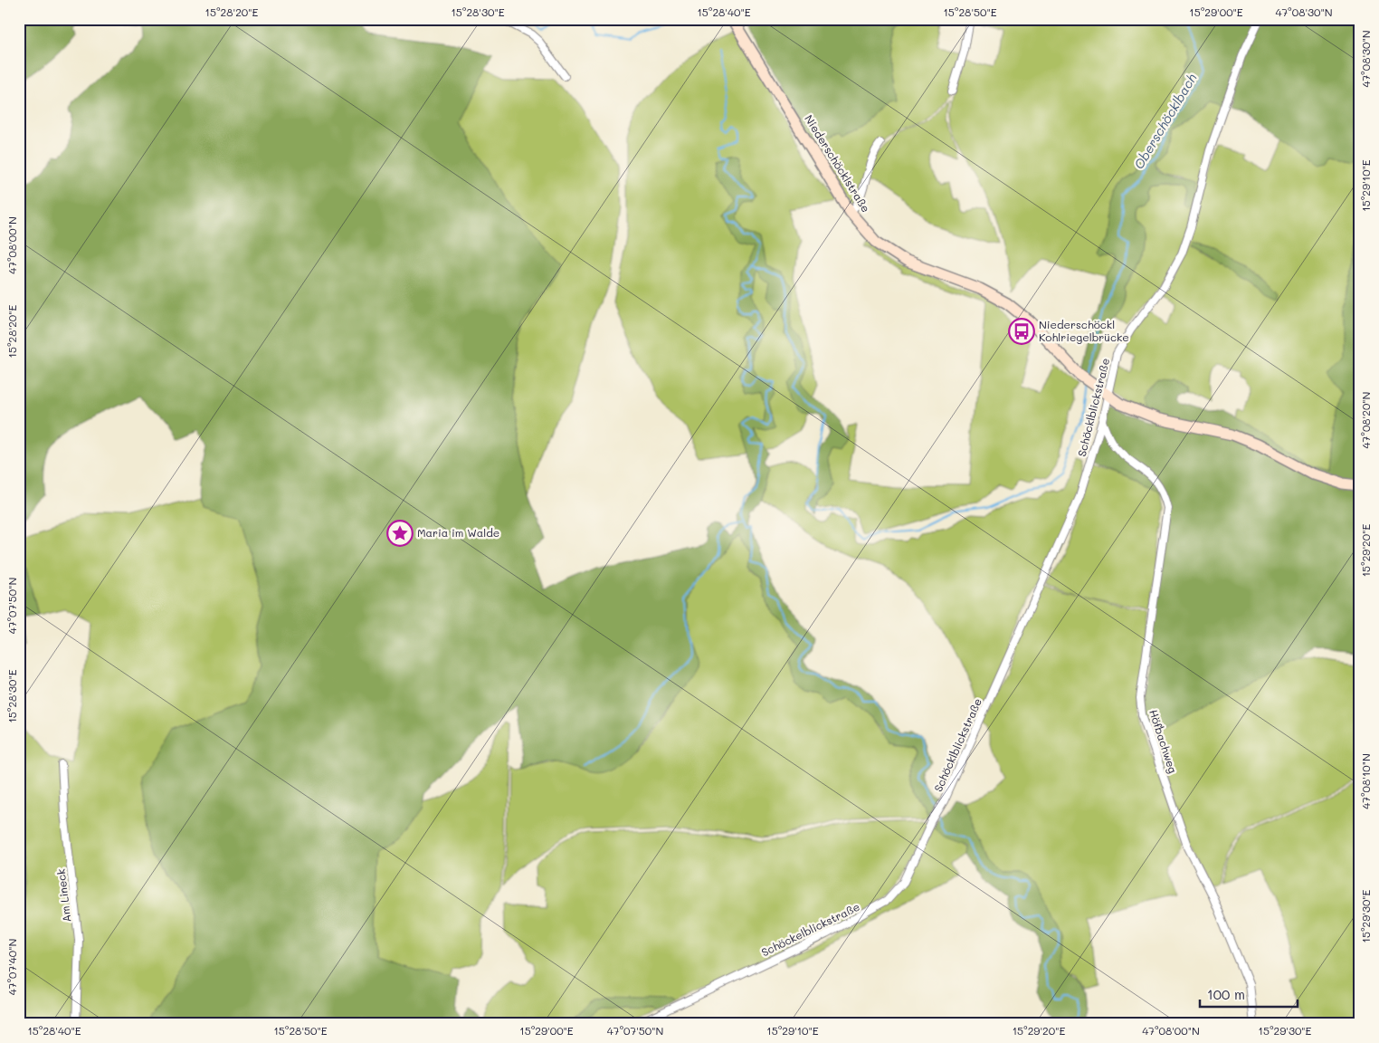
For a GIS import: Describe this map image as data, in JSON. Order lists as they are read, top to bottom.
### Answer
{
  "streets": {
    "main road": ["Niederschöcklstraße"],
    "street": [
      "Schöcklblickstraße",
      "Höfbachweg",
      "Am Lineck",
      "Schöckelblickstraße"
    ]
  },
  "crossings": [
    ["Niederschöcklstraße", "Schöcklblickstraße"],
    ["Schöcklblickstraße", "Höfbachweg"],
    ["Schöcklblickstraße", "Schöckelblickstraße"]
  ],
  "water": ["Oberschöcklbach"],
  "places": {
    "bus stop": ["Niederschöckl Kohlriegelbrücke"],
    "place": ["Maria im Walde"]
  },
  "scale_bar": "100 m",
  "coordinates": [
    "15°28'20\"E",
    "15°28'30\"E",
    "15°28'40\"E",
    "15°28'50\"E",
    "15°29'00\"E",
    "47°08'30\"N",
    "15°29'10\"E",
    "47°08'00\"N",
    "47°08'20\"N",
    "15°29'20\"E",
    "47°07'50\"N",
    "47°08'10\"N",
    "15°29'30\"E",
    "47°07'40\"N"
  ]
}
